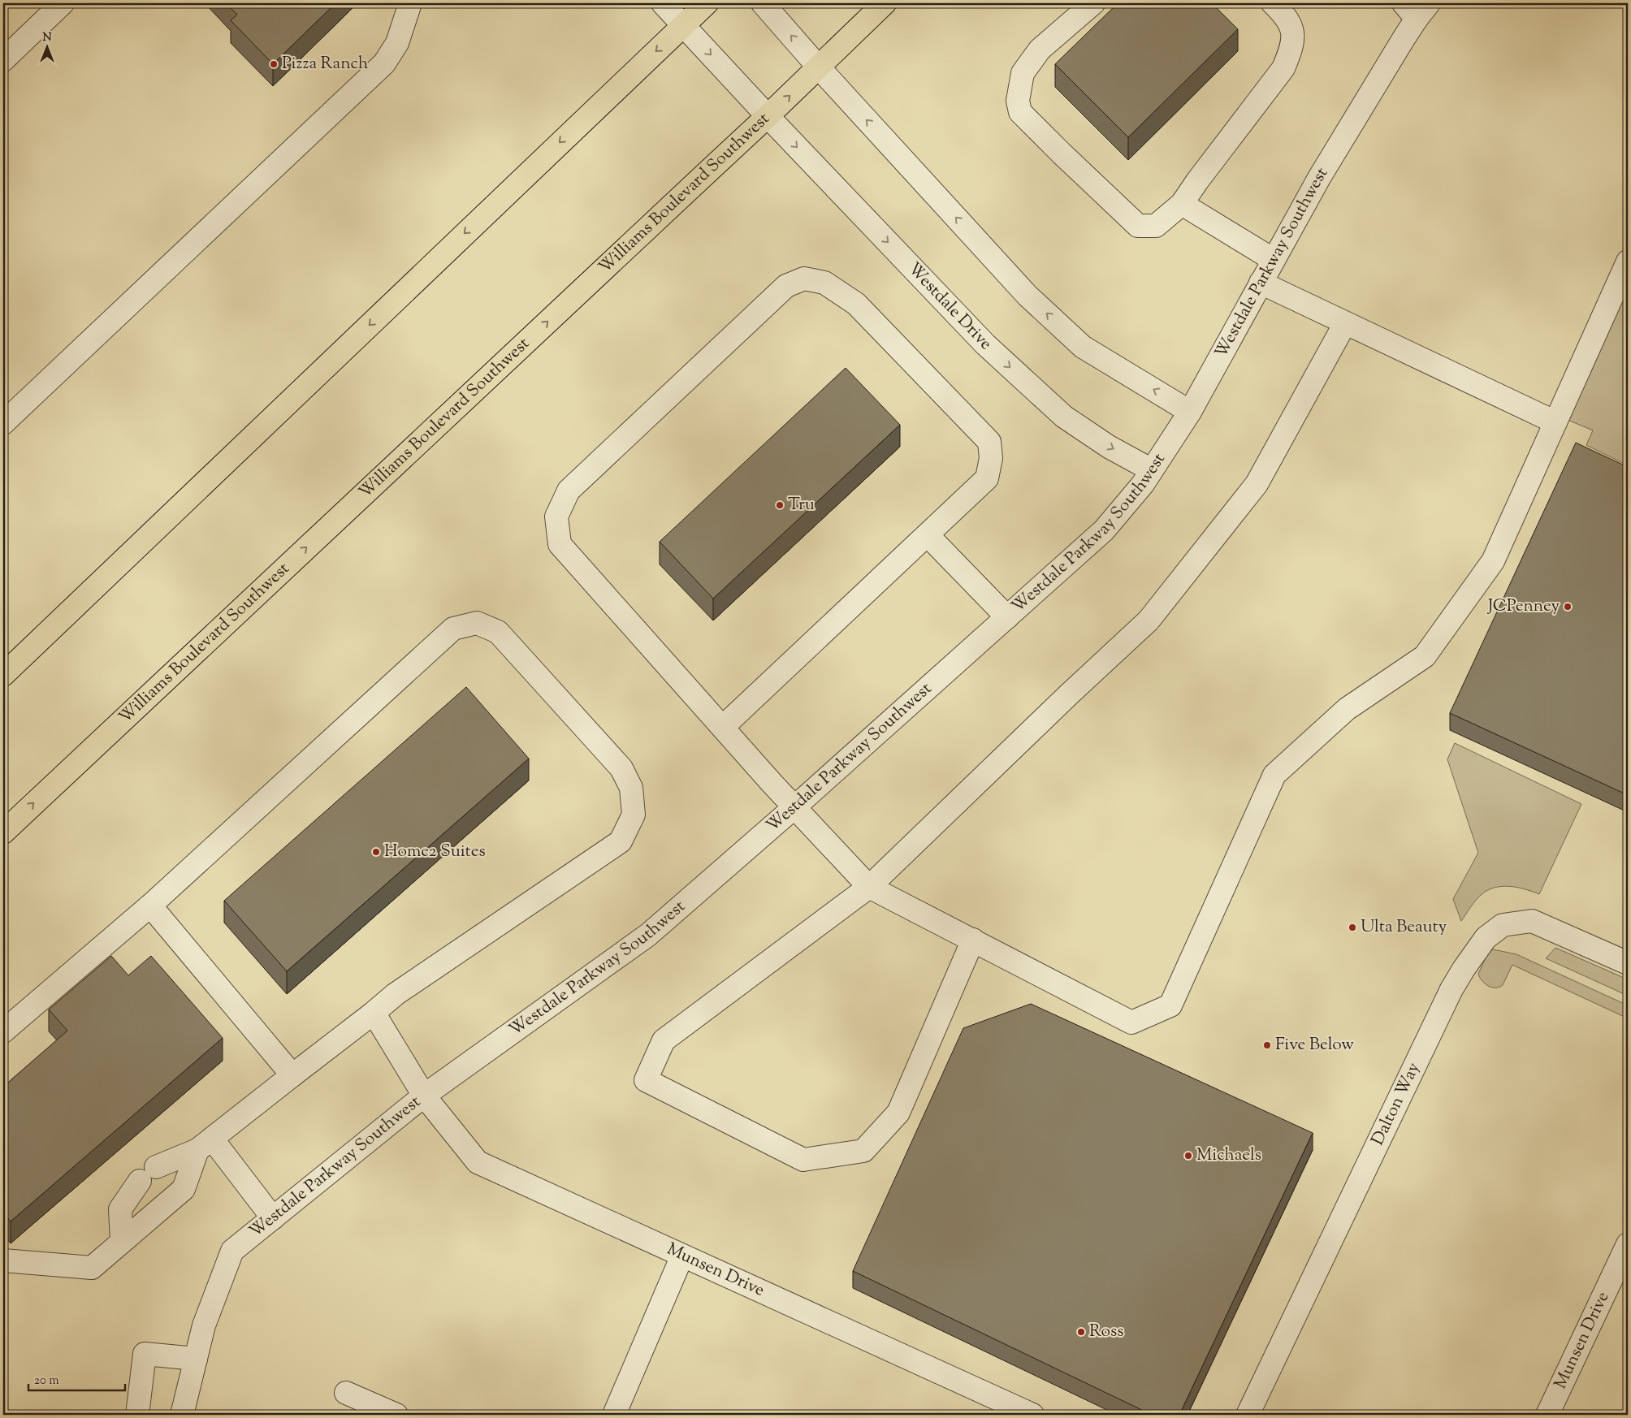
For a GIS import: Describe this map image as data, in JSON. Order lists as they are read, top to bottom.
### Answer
{
  "streets": {
    "main road": ["Williams Boulevard Southwest"],
    "street": [
      "Westdale Parkway Southwest",
      "Westdale Drive",
      "Dalton Way",
      "Munsen Drive"
    ]
  },
  "crossings": [
    ["Williams Boulevard Southwest", "Westdale Drive"],
    ["Westdale Parkway Southwest", "Westdale Drive"],
    ["Westdale Parkway Southwest", "Munsen Drive"]
  ],
  "places": [
    "Pizza Ranch",
    "Tru",
    "JCPenney",
    "Home2 Suites",
    "Ulta Beauty",
    "Five Below",
    "Michaels",
    "Ross"
  ],
  "scale_bar": "20 m",
  "north": "top"
}
